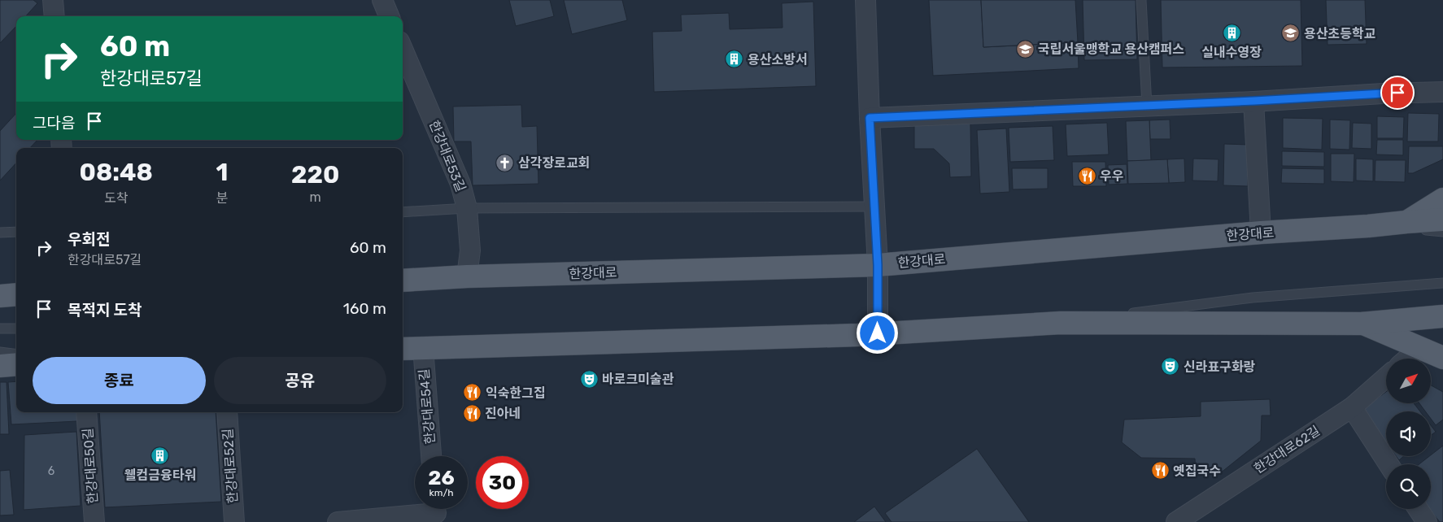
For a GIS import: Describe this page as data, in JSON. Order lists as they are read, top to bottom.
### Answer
{
  "streets": {
    "main road": ["한강대로"],
    "street": [
      "한강대로53길",
      "한강대로54길",
      "한강대로62길",
      "한강대로50길",
      "한강대로52길"
    ]
  },
  "crossings": [
    ["한강대로53길", "한강대로"]
  ],
  "places": {
    "building": ["실내수영장", "용산소방서", "웰컴금융타워"],
    "school or university": ["용산초등학교", "국립서울맹학교 용산캠퍼스"],
    "church": ["삼각장로교회"],
    "restaurant": [
      "우우",
      "익숙한그집",
      "진아네",
      "옛집국수"
    ],
    "theatre": ["신라표구화랑", "바로크미술관"]
  },
  "house_numbers": ["6"],
  "north": "top right",
  "page": {
    "turn": ["60 m", "한강대로57길"],
    "then": "그다음",
    "eta": [
      "08:48",
      "도착",
      "1",
      "분",
      "220",
      "m"
    ],
    "list": [
      {
        "name": "우회전",
        "note": "한강대로57길",
        "value": "60 m"
      },
      {
        "name": "목적지 도착",
        "value": "160 m"
      }
    ],
    "buttons": ["종료", "공유"],
    "speed": "26 km/h",
    "limit": "30"
  }
}
